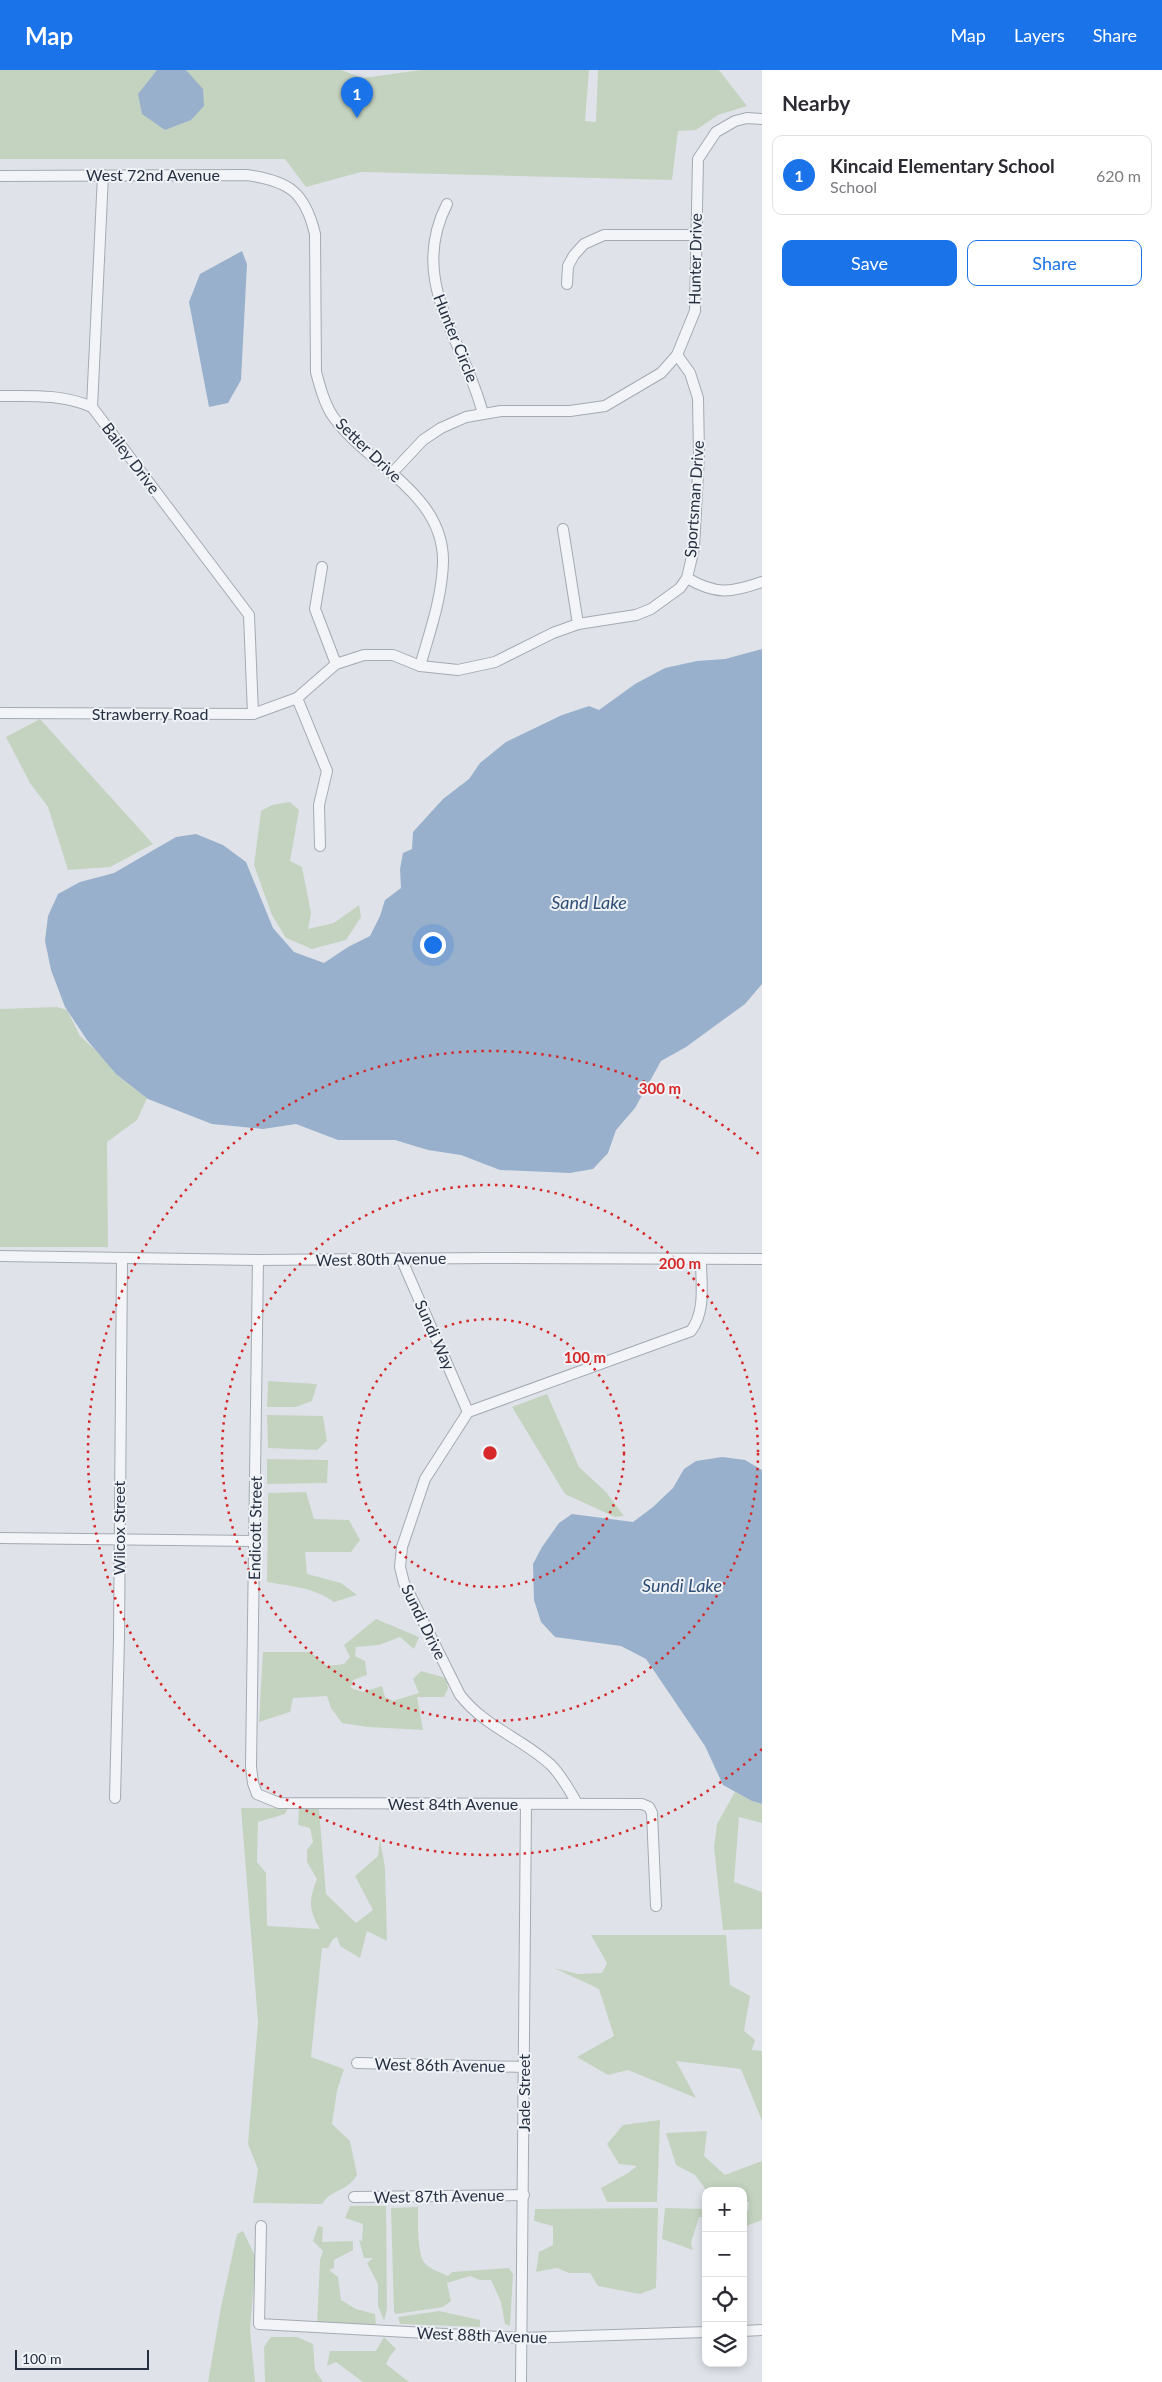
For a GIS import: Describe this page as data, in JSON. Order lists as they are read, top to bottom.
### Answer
{
  "streets": {
    "street": [
      "West 72nd Avenue",
      "Hunter Drive",
      "Hunter Circle",
      "Setter Drive",
      "Bailey Drive",
      "Sportsman Drive",
      "Strawberry Road",
      "West 80th Avenue",
      "Sundi Way",
      "Wilcox Street",
      "Endicott Street",
      "Sundi Drive",
      "West 84th Avenue",
      "West 86th Avenue",
      "Jade Street",
      "West 87th Avenue",
      "West 88th Avenue"
    ]
  },
  "crossings": [
    ["West 72nd Avenue", "Setter Drive"],
    ["West 72nd Avenue", "Bailey Drive"],
    ["Hunter Drive", "Hunter Circle"],
    ["Hunter Drive", "Setter Drive"],
    ["Hunter Drive", "Sportsman Drive"],
    ["Setter Drive", "Sportsman Drive"],
    ["Bailey Drive", "Strawberry Road"],
    ["Sportsman Drive", "Strawberry Road"],
    ["West 80th Avenue", "Sundi Way"],
    ["West 80th Avenue", "Wilcox Street"],
    ["West 80th Avenue", "Endicott Street"],
    ["Sundi Way", "Sundi Drive"],
    ["Endicott Street", "West 84th Avenue"],
    ["Sundi Drive", "West 84th Avenue"],
    ["West 84th Avenue", "Jade Street"],
    ["West 86th Avenue", "Jade Street"],
    ["Jade Street", "West 87th Avenue"],
    ["Jade Street", "West 88th Avenue"]
  ],
  "water": ["Sand Lake", "Sundi Lake"],
  "scale_bar": "100 m",
  "page": {
    "header": "Map",
    "nav": ["Map", "Layers", "Share"],
    "heading": "Nearby",
    "pins": "1",
    "list": [
      {
        "mark": "1",
        "name": "Kincaid Elementary School",
        "note": "School",
        "value": "620 m"
      }
    ],
    "buttons": ["Save", "Share"],
    "map_buttons": ["+", "−"],
    "scale": "100 m"
  },
  "rings": ["300 m", "200 m", "100 m"]
}
